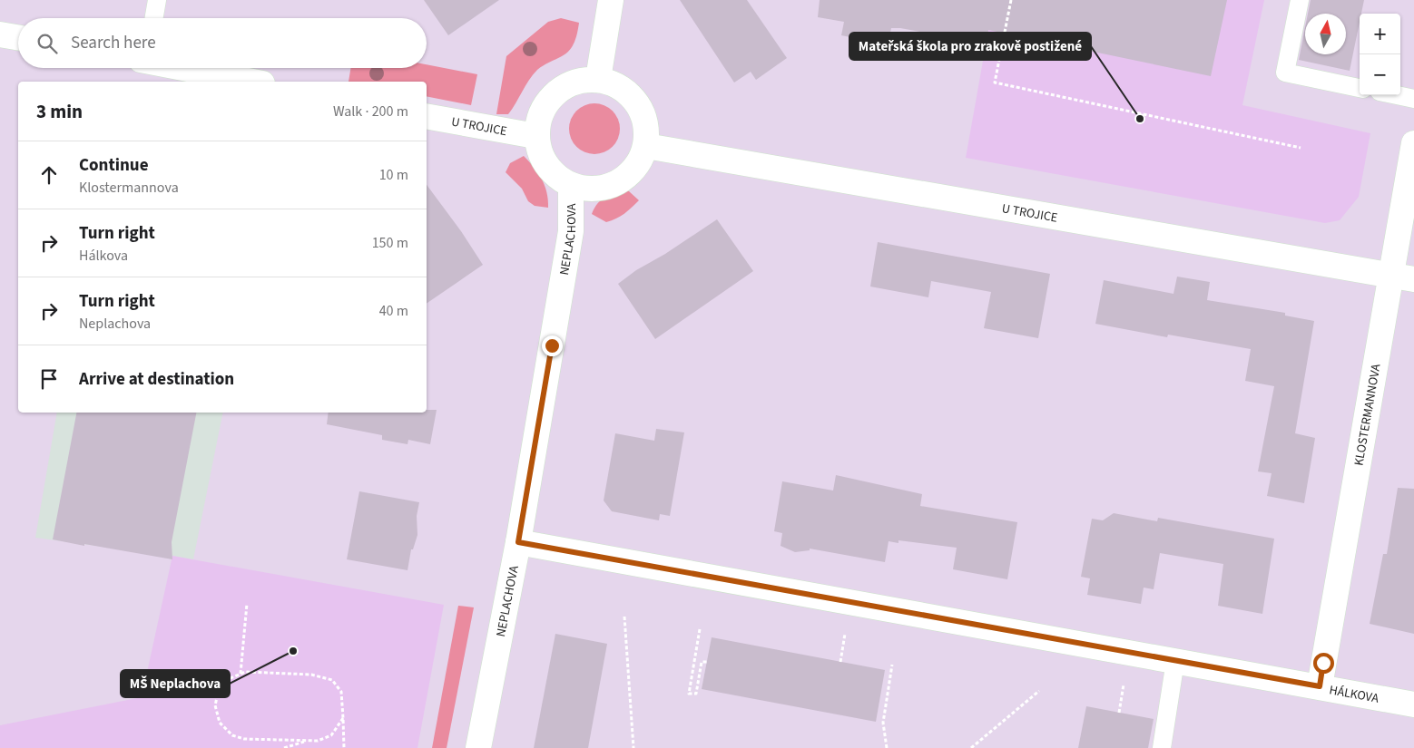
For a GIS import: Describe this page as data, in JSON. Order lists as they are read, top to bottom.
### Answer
{
  "streets": {
    "street": [
      "U TROJICE",
      "NEPLACHOVA",
      "KLOSTERMANNOVA",
      "HÁLKOVA"
    ]
  },
  "crossings": [
    ["U TROJICE", "NEPLACHOVA"],
    ["U TROJICE", "KLOSTERMANNOVA"],
    ["NEPLACHOVA", "HÁLKOVA"],
    ["KLOSTERMANNOVA", "HÁLKOVA"]
  ],
  "places": ["Mateřská škola pro zrakově postižené", "MŠ Neplachova"],
  "north": "top",
  "page": {
    "map_buttons": ["+", "−"],
    "search": "Search here",
    "heading": ["3 min", "Walk · 200 m"],
    "list": [
      ["Continue", "Klostermannova", "10 m"],
      ["Turn right", "Hálkova", "150 m"],
      ["Turn right", "Neplachova", "40 m"],
      "Arrive at destination"
    ]
  }
}
